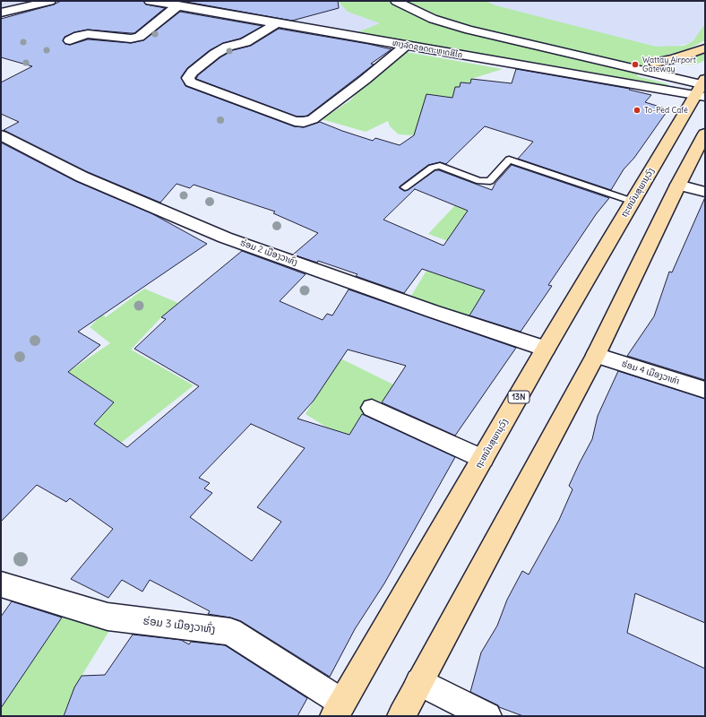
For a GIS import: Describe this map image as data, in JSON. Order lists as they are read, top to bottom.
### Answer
{
  "streets": {
    "highway": ["ຖະຫນົນສຸພານຸວົງ", "13N"],
    "street": [
      "ທາງລັດຊອດຕະຫຼາດສີໄຄ",
      "ຮ່ອມ 2 ເມືອງວາທົ່ງ",
      "ຮ່ອມ 4 ເມືອງວາທ່າ",
      "ຮ່ອມ 3 ເມືອງວາທົ່ງ"
    ]
  },
  "crossings": [
    ["ທາງລັດຊອດຕະຫຼາດສີໄຄ", "ຖະຫນົນສຸພານຸວົງ"],
    ["ຖະຫນົນສຸພານຸວົງ", "ຮ່ອມ 2 ເມືອງວາທົ່ງ"],
    ["ຖະຫນົນສຸພານຸວົງ", "ຮ່ອມ 3 ເມືອງວາທົ່ງ"]
  ],
  "places": ["Wattay Airport Gateway", "To-Ped Café"]
}
